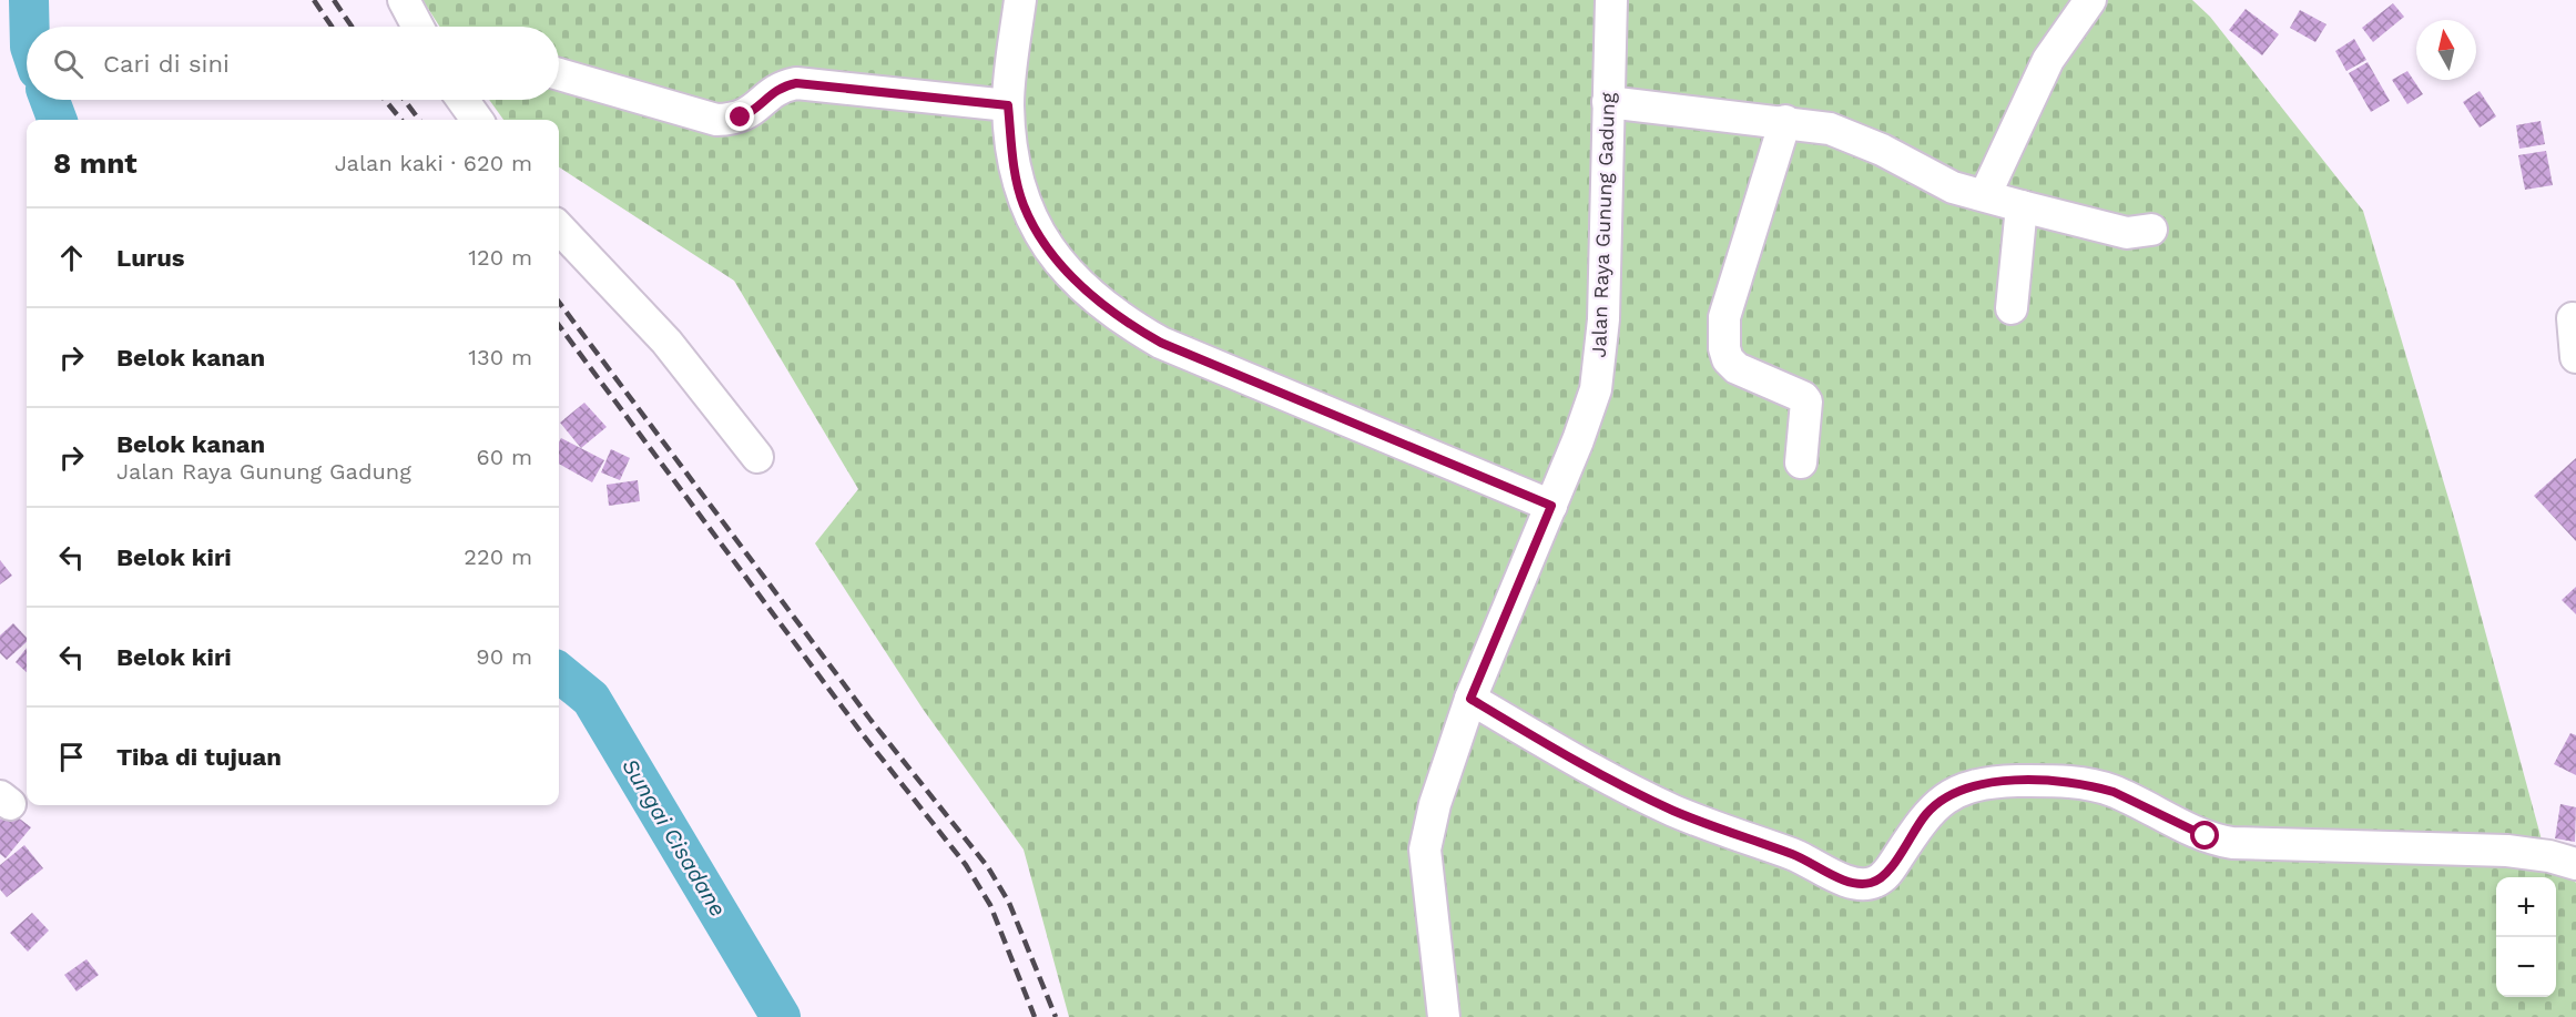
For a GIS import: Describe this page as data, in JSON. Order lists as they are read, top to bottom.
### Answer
{
  "streets": {
    "street": ["Jalan Raya Gunung Gadung"]
  },
  "water": ["Sungai Cisadane"],
  "north": "top",
  "page": {
    "search": "Cari di sini",
    "heading": ["8 mnt", "Jalan kaki · 620 m"],
    "list": [
      ["Lurus", "120 m"],
      ["Belok kanan", "130 m"],
      ["Belok kanan", "Jalan Raya Gunung Gadung", "60 m"],
      ["Belok kiri", "220 m"],
      ["Belok kiri", "90 m"],
      "Tiba di tujuan"
    ],
    "map_buttons": ["+", "−"]
  }
}
